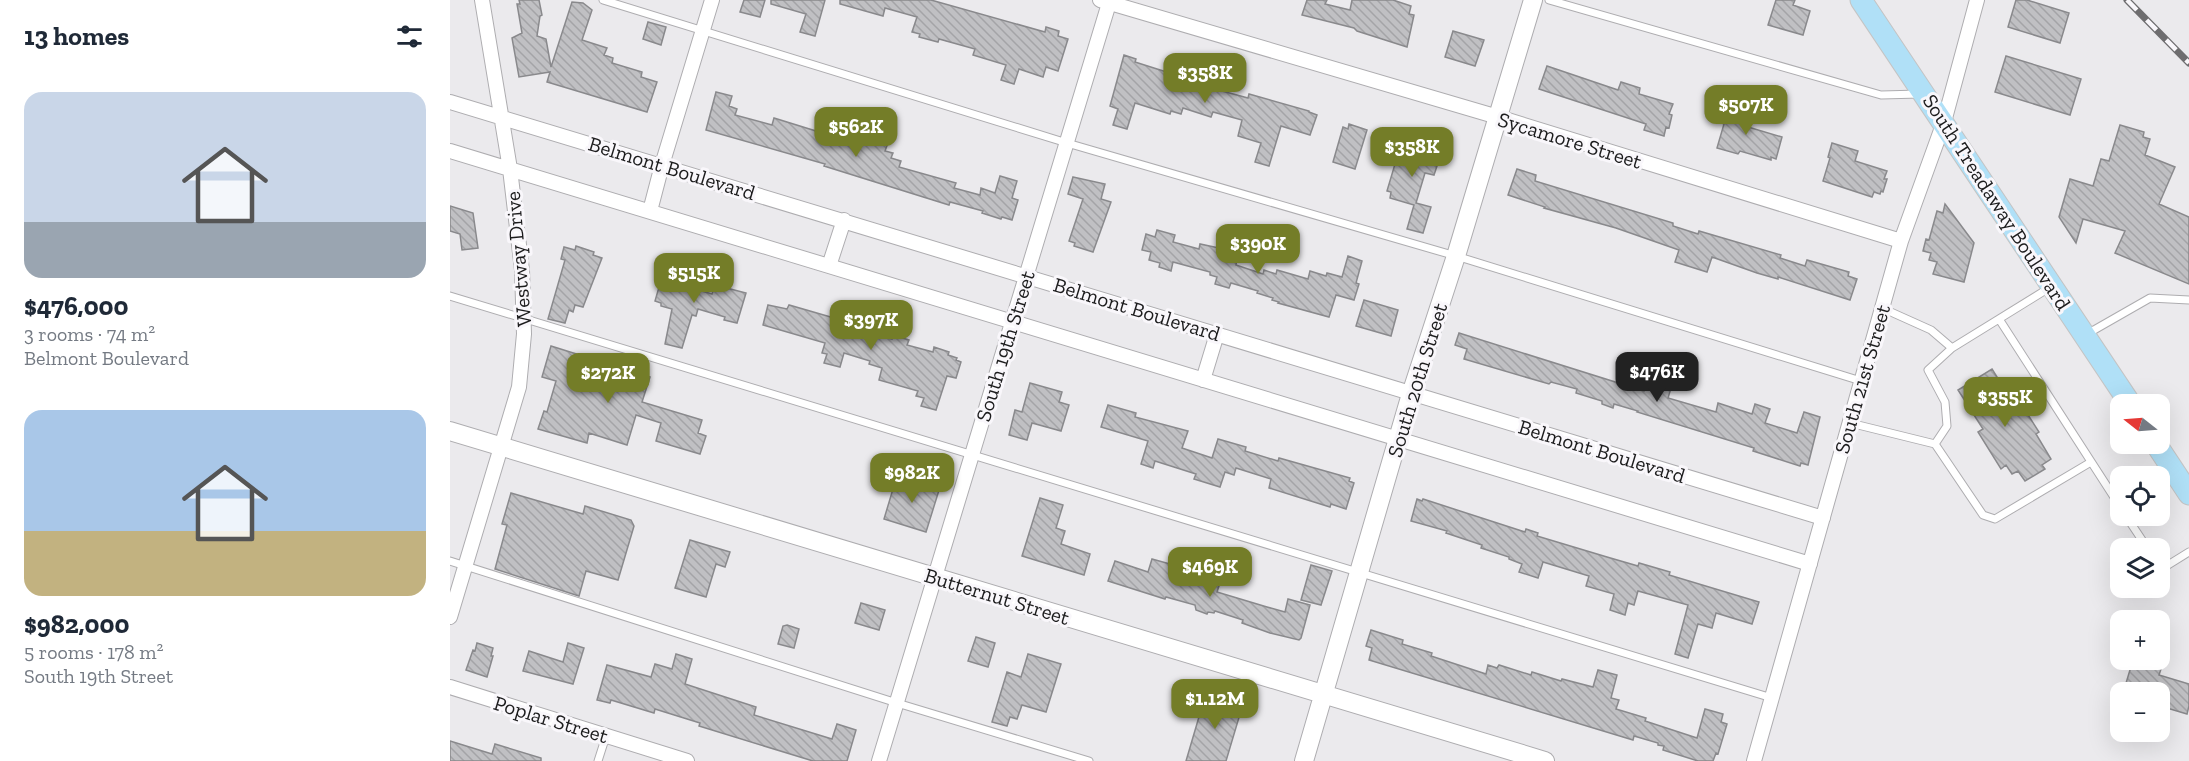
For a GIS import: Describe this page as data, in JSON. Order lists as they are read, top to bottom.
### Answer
{
  "streets": {
    "main road": ["South Treadaway Boulevard"],
    "street": [
      "Sycamore Street",
      "Belmont Boulevard",
      "Westway Drive",
      "South 19th Street",
      "South 21st Street",
      "South 20th Street",
      "Butternut Street",
      "Poplar Street"
    ]
  },
  "crossings": [
    ["Sycamore Street", "South 19th Street"],
    ["Sycamore Street", "South 21st Street"],
    ["Sycamore Street", "South 20th Street"],
    ["Belmont Boulevard", "Westway Drive"],
    ["Belmont Boulevard", "South 19th Street"],
    ["Belmont Boulevard", "South 21st Street"],
    ["Belmont Boulevard", "South 20th Street"],
    ["South Treadaway Boulevard", "South 21st Street"],
    ["Westway Drive", "Butternut Street"],
    ["South 19th Street", "Butternut Street"],
    ["South 20th Street", "Butternut Street"]
  ],
  "north": "left",
  "page": {
    "heading": "13 homes",
    "price": [
      "$358K",
      "$507K",
      "$562K",
      "$358K",
      "$390K",
      "$515K",
      "$397K",
      "$476K",
      "$272K",
      "$355K",
      "$982K",
      "$469K",
      "$1.12M"
    ],
    "list": [
      {
        "name": "$476,000",
        "note": "3 rooms · 74 m² · Belmont Boulevard"
      },
      {
        "name": "$982,000",
        "note": "5 rooms · 178 m² · South 19th Street"
      }
    ],
    "map_buttons": ["+", "−"]
  }
}
